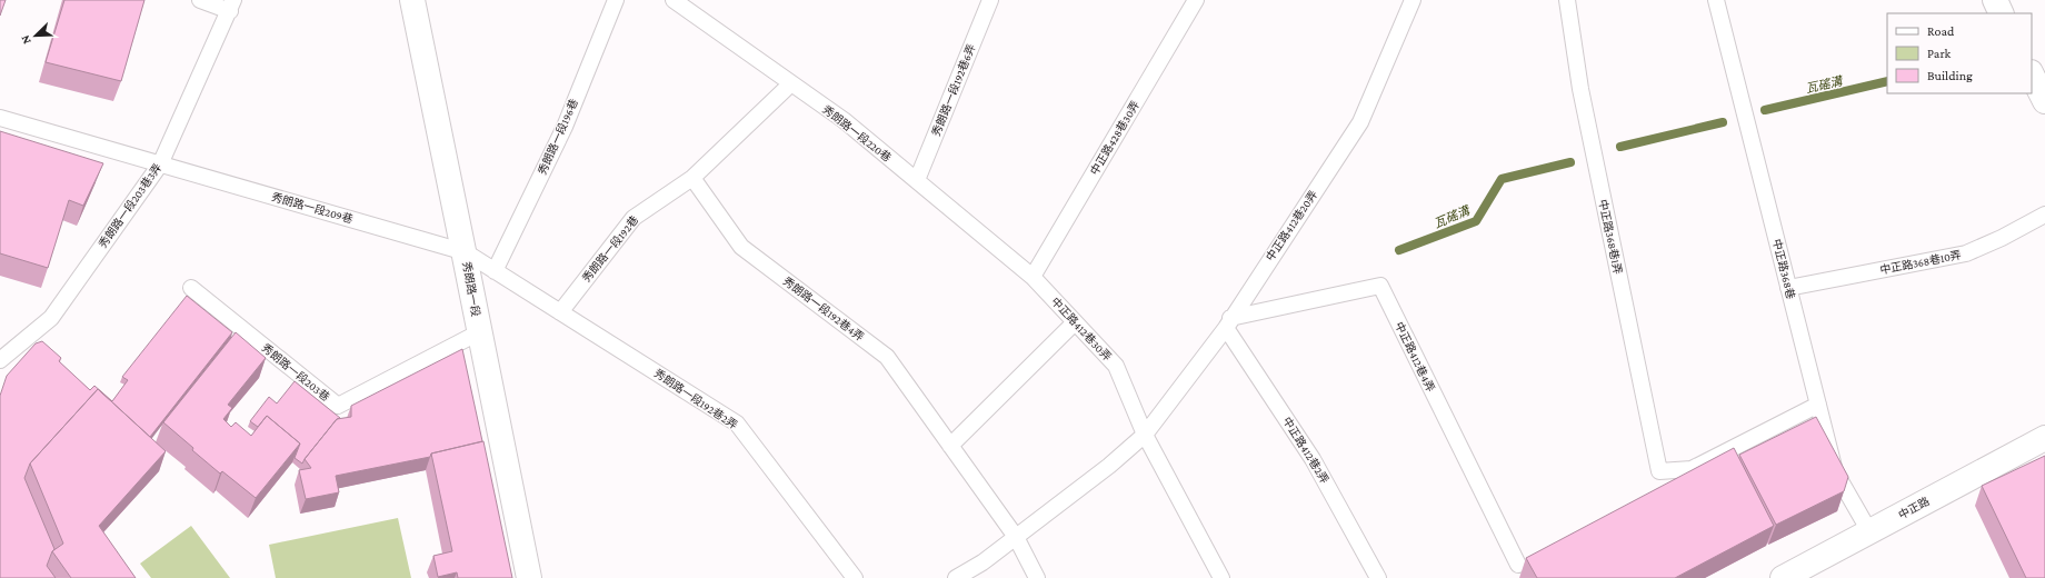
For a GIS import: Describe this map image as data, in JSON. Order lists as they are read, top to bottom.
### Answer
{
  "streets": {
    "street": ["秀朗路一段", "中正路"],
    "lane": [
      "秀朗路一段192巷6弄",
      "秀朗路一段220巷",
      "秀朗路一段196巷",
      "中正路428巷30弄",
      "秀朗路一段203巷3弄",
      "秀朗路一段209巷",
      "中正路412巷20弄",
      "中正路368巷1弄",
      "秀朗路一段192巷",
      "中正路368巷10弄",
      "中正路368巷",
      "秀朗路一段192巷4弄",
      "中正路412巷30弄",
      "中正路412巷4弄",
      "秀朗路一段203巷",
      "秀朗路一段192巷2弄",
      "中正路412巷2弄"
    ]
  },
  "crossings": [
    ["秀朗路一段192巷6弄", "秀朗路一段220巷"],
    ["秀朗路一段220巷", "中正路428巷30弄"],
    ["秀朗路一段220巷", "秀朗路一段192巷"],
    ["秀朗路一段220巷", "中正路412巷30弄"],
    ["中正路428巷30弄", "中正路412巷30弄"],
    ["秀朗路一段203巷3弄", "秀朗路一段209巷"],
    ["秀朗路一段209巷", "秀朗路一段"],
    ["中正路412巷20弄", "秀朗路一段192巷4弄"],
    ["中正路412巷20弄", "中正路412巷30弄"],
    ["中正路412巷20弄", "中正路412巷4弄"],
    ["中正路412巷20弄", "中正路412巷2弄"],
    ["中正路368巷1弄", "中正路368巷"],
    ["秀朗路一段192巷", "秀朗路一段192巷4弄"],
    ["秀朗路一段192巷", "秀朗路一段192巷2弄"],
    ["中正路368巷10弄", "中正路368巷"],
    ["中正路368巷", "中正路"],
    ["秀朗路一段", "秀朗路一段203巷"],
    ["中正路412巷4弄", "中正路412巷2弄"]
  ],
  "water": ["瓦磘溝"],
  "legend": ["Road", "Park", "Building"],
  "north": "bottom left"
}
